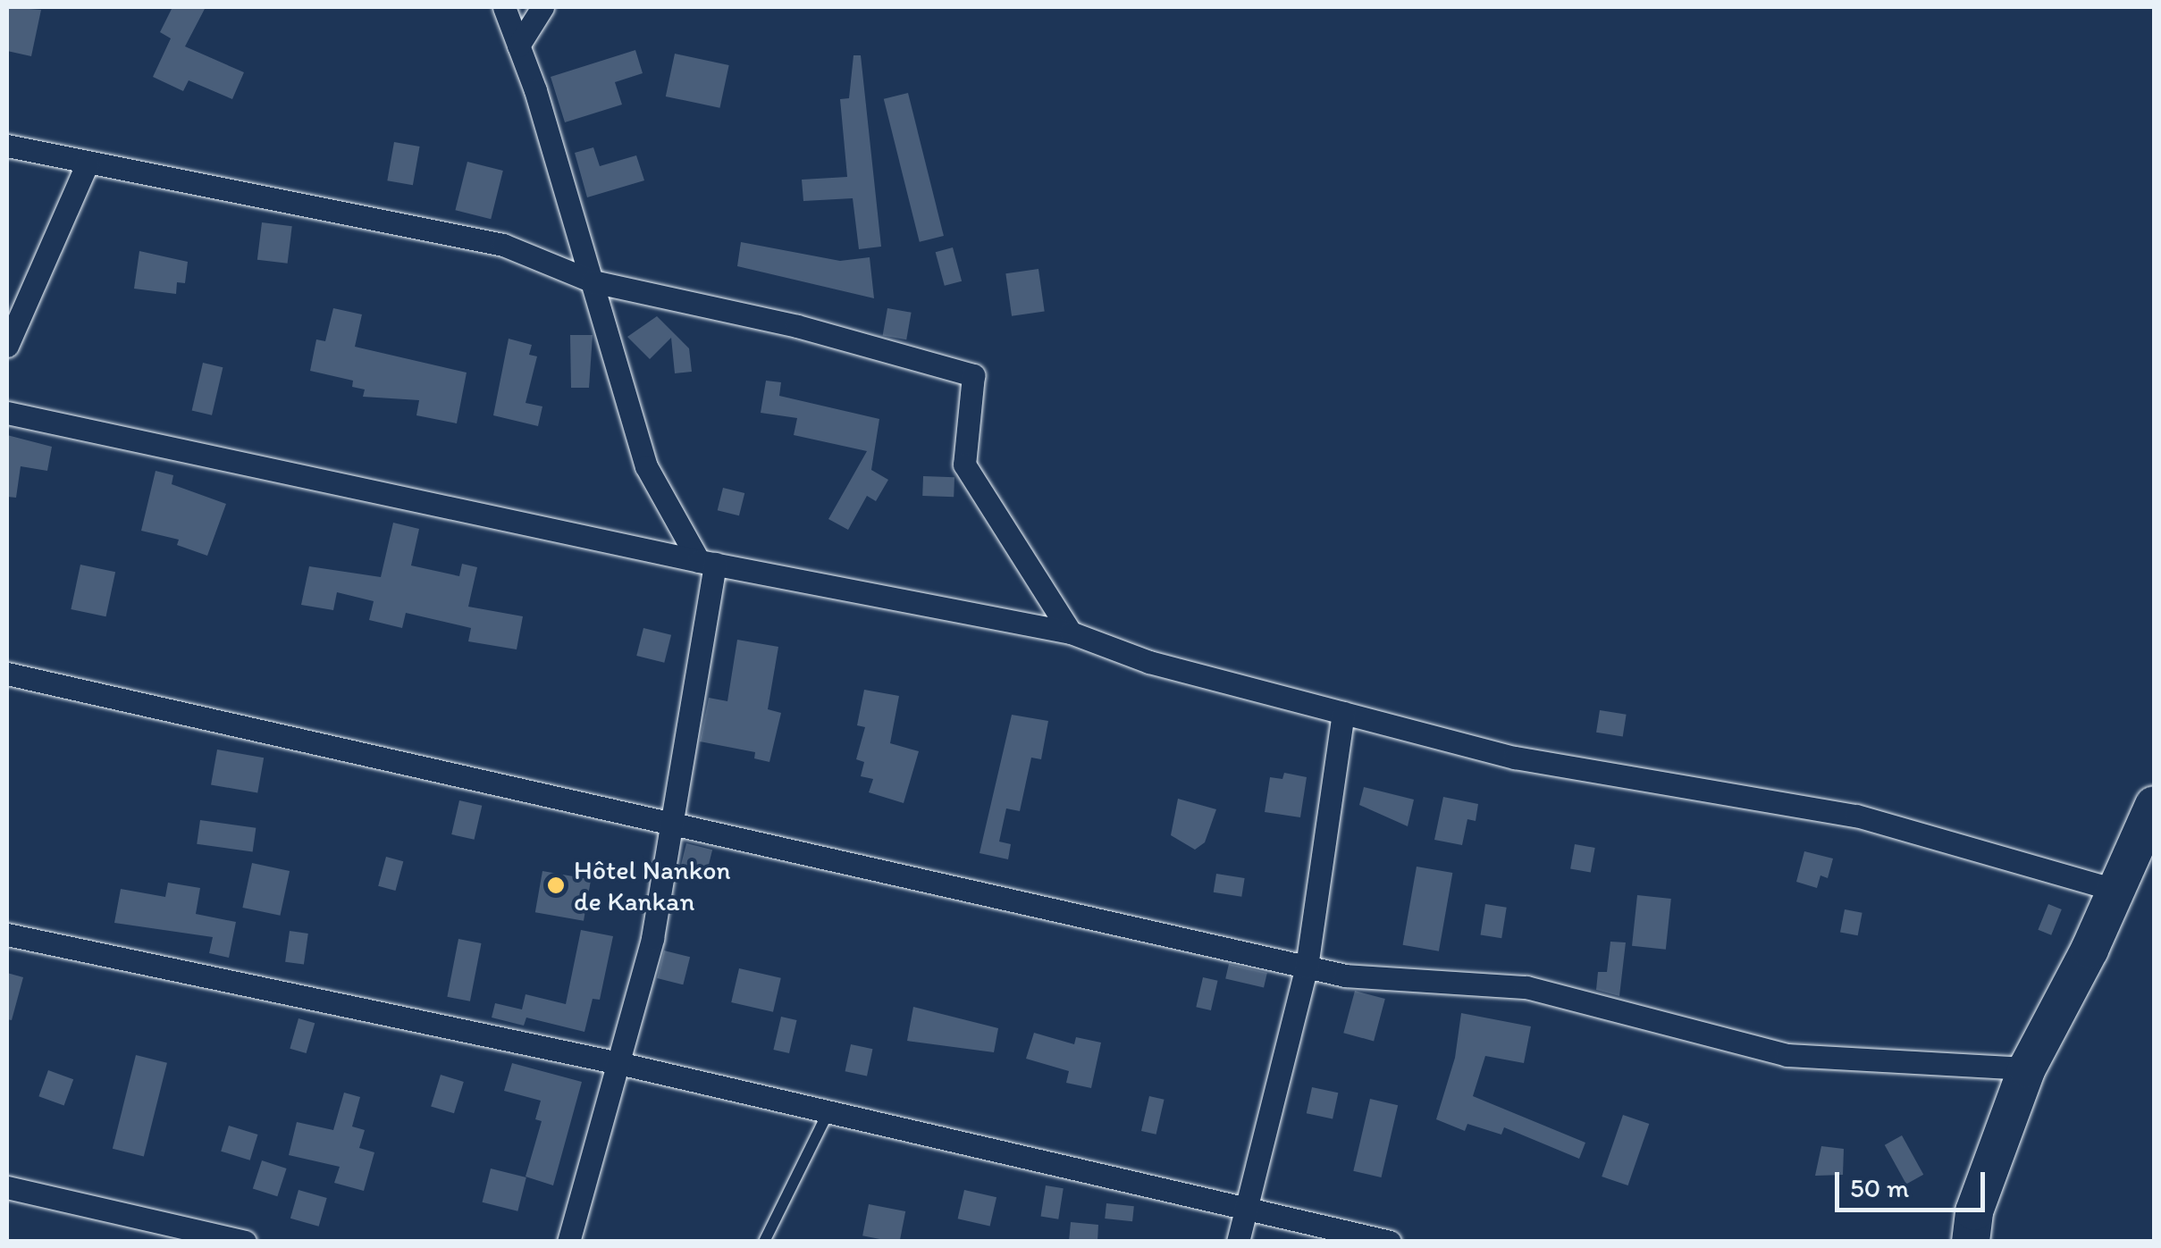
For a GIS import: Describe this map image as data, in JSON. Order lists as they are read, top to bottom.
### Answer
{
  "places": ["Hôtel Nankon de Kankan"],
  "scale_bar": "50 m"
}
